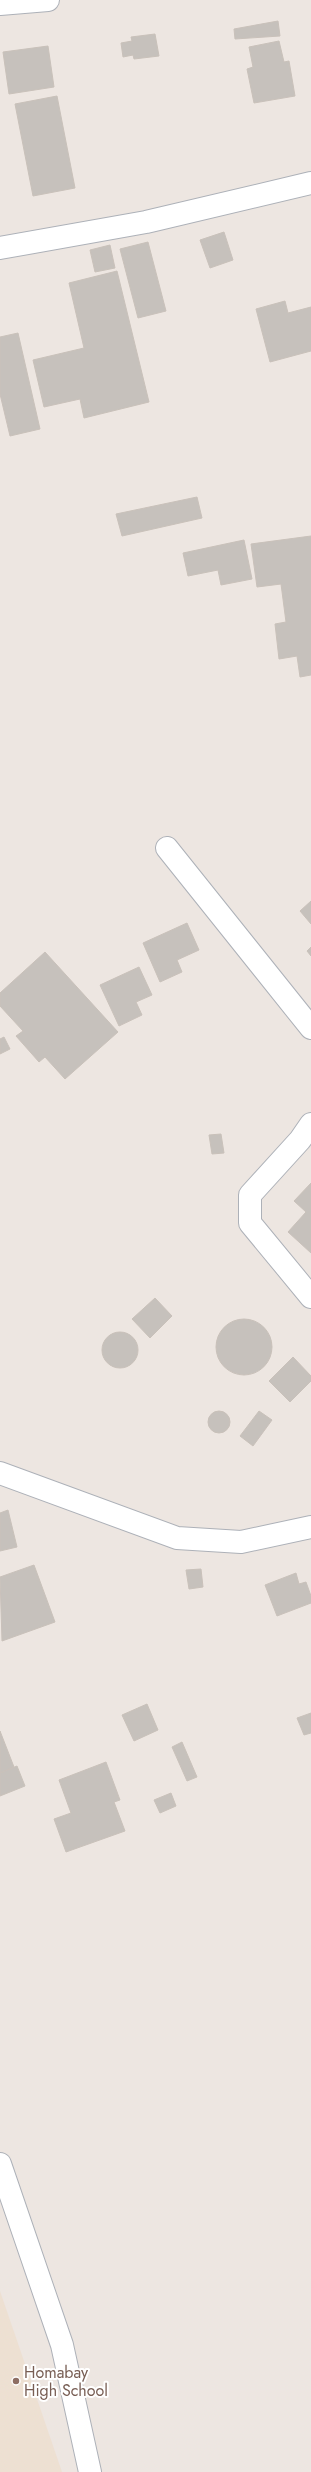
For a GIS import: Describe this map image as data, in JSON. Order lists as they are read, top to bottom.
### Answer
{
  "places": ["Homabay High School"]
}
